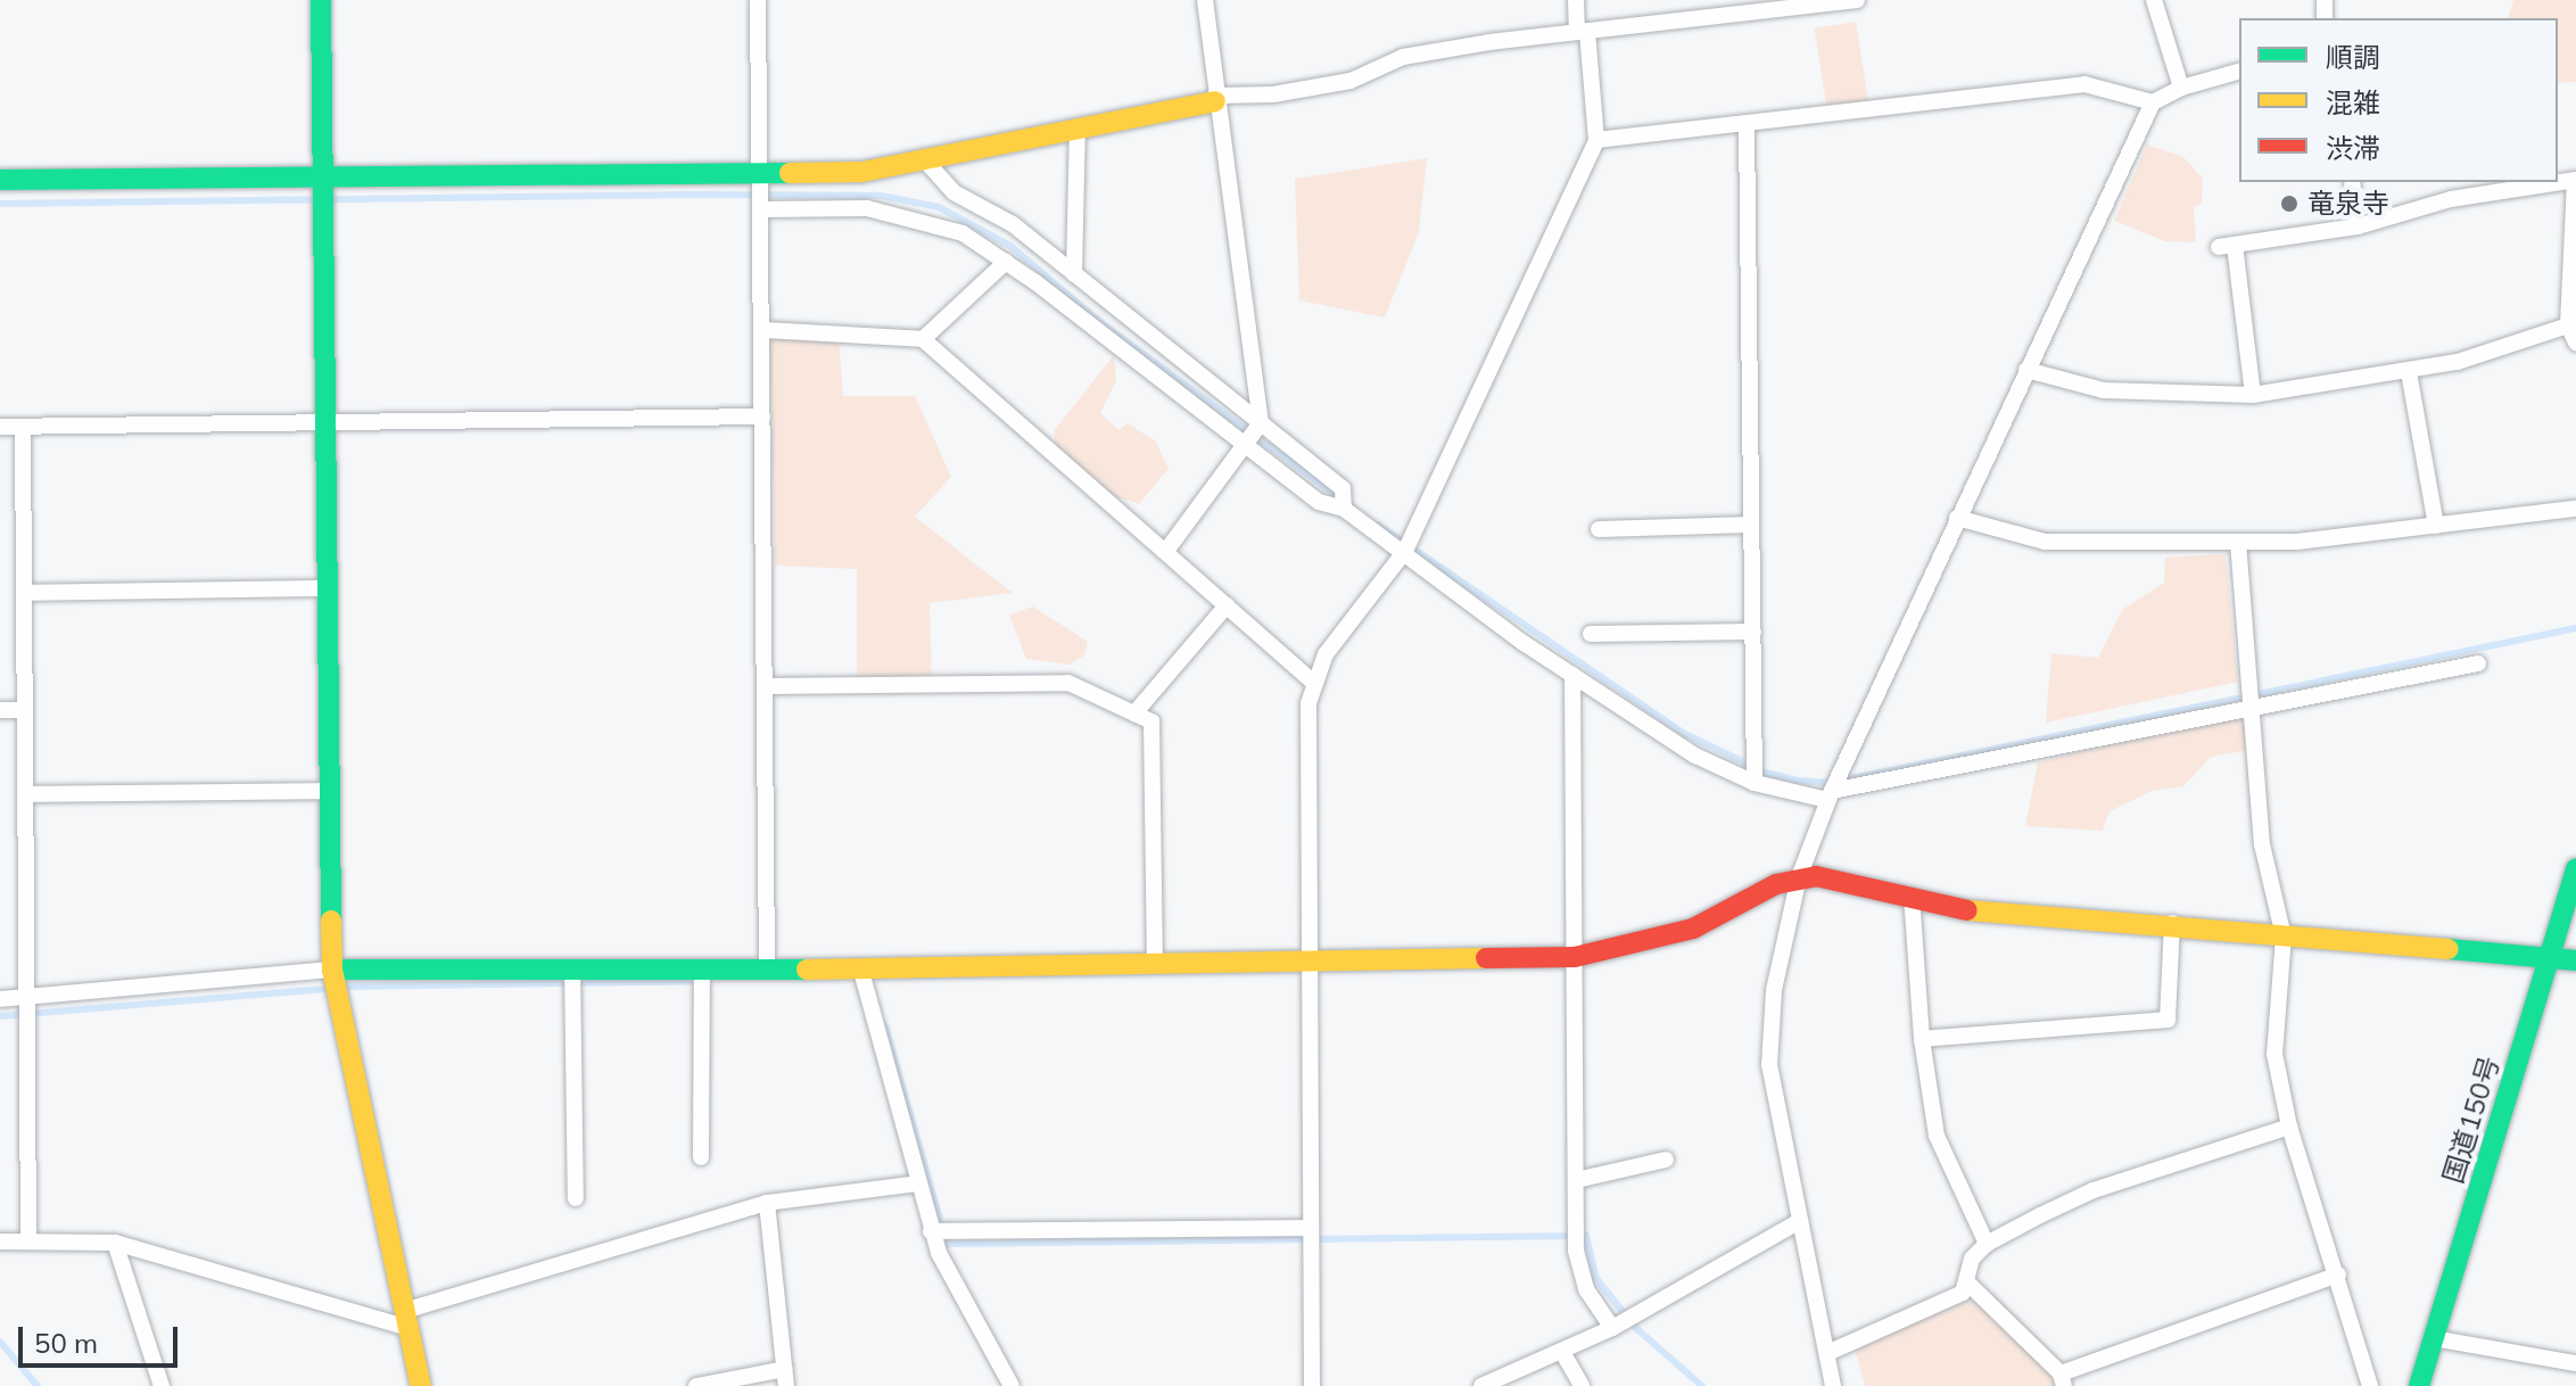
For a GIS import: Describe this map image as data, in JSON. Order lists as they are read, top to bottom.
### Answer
{
  "streets": {
    "main road": ["国道150号"]
  },
  "places": ["竜泉寺"],
  "legend": ["順調", "混雑", "渋滞"],
  "scale_bar": "50 m"
}
